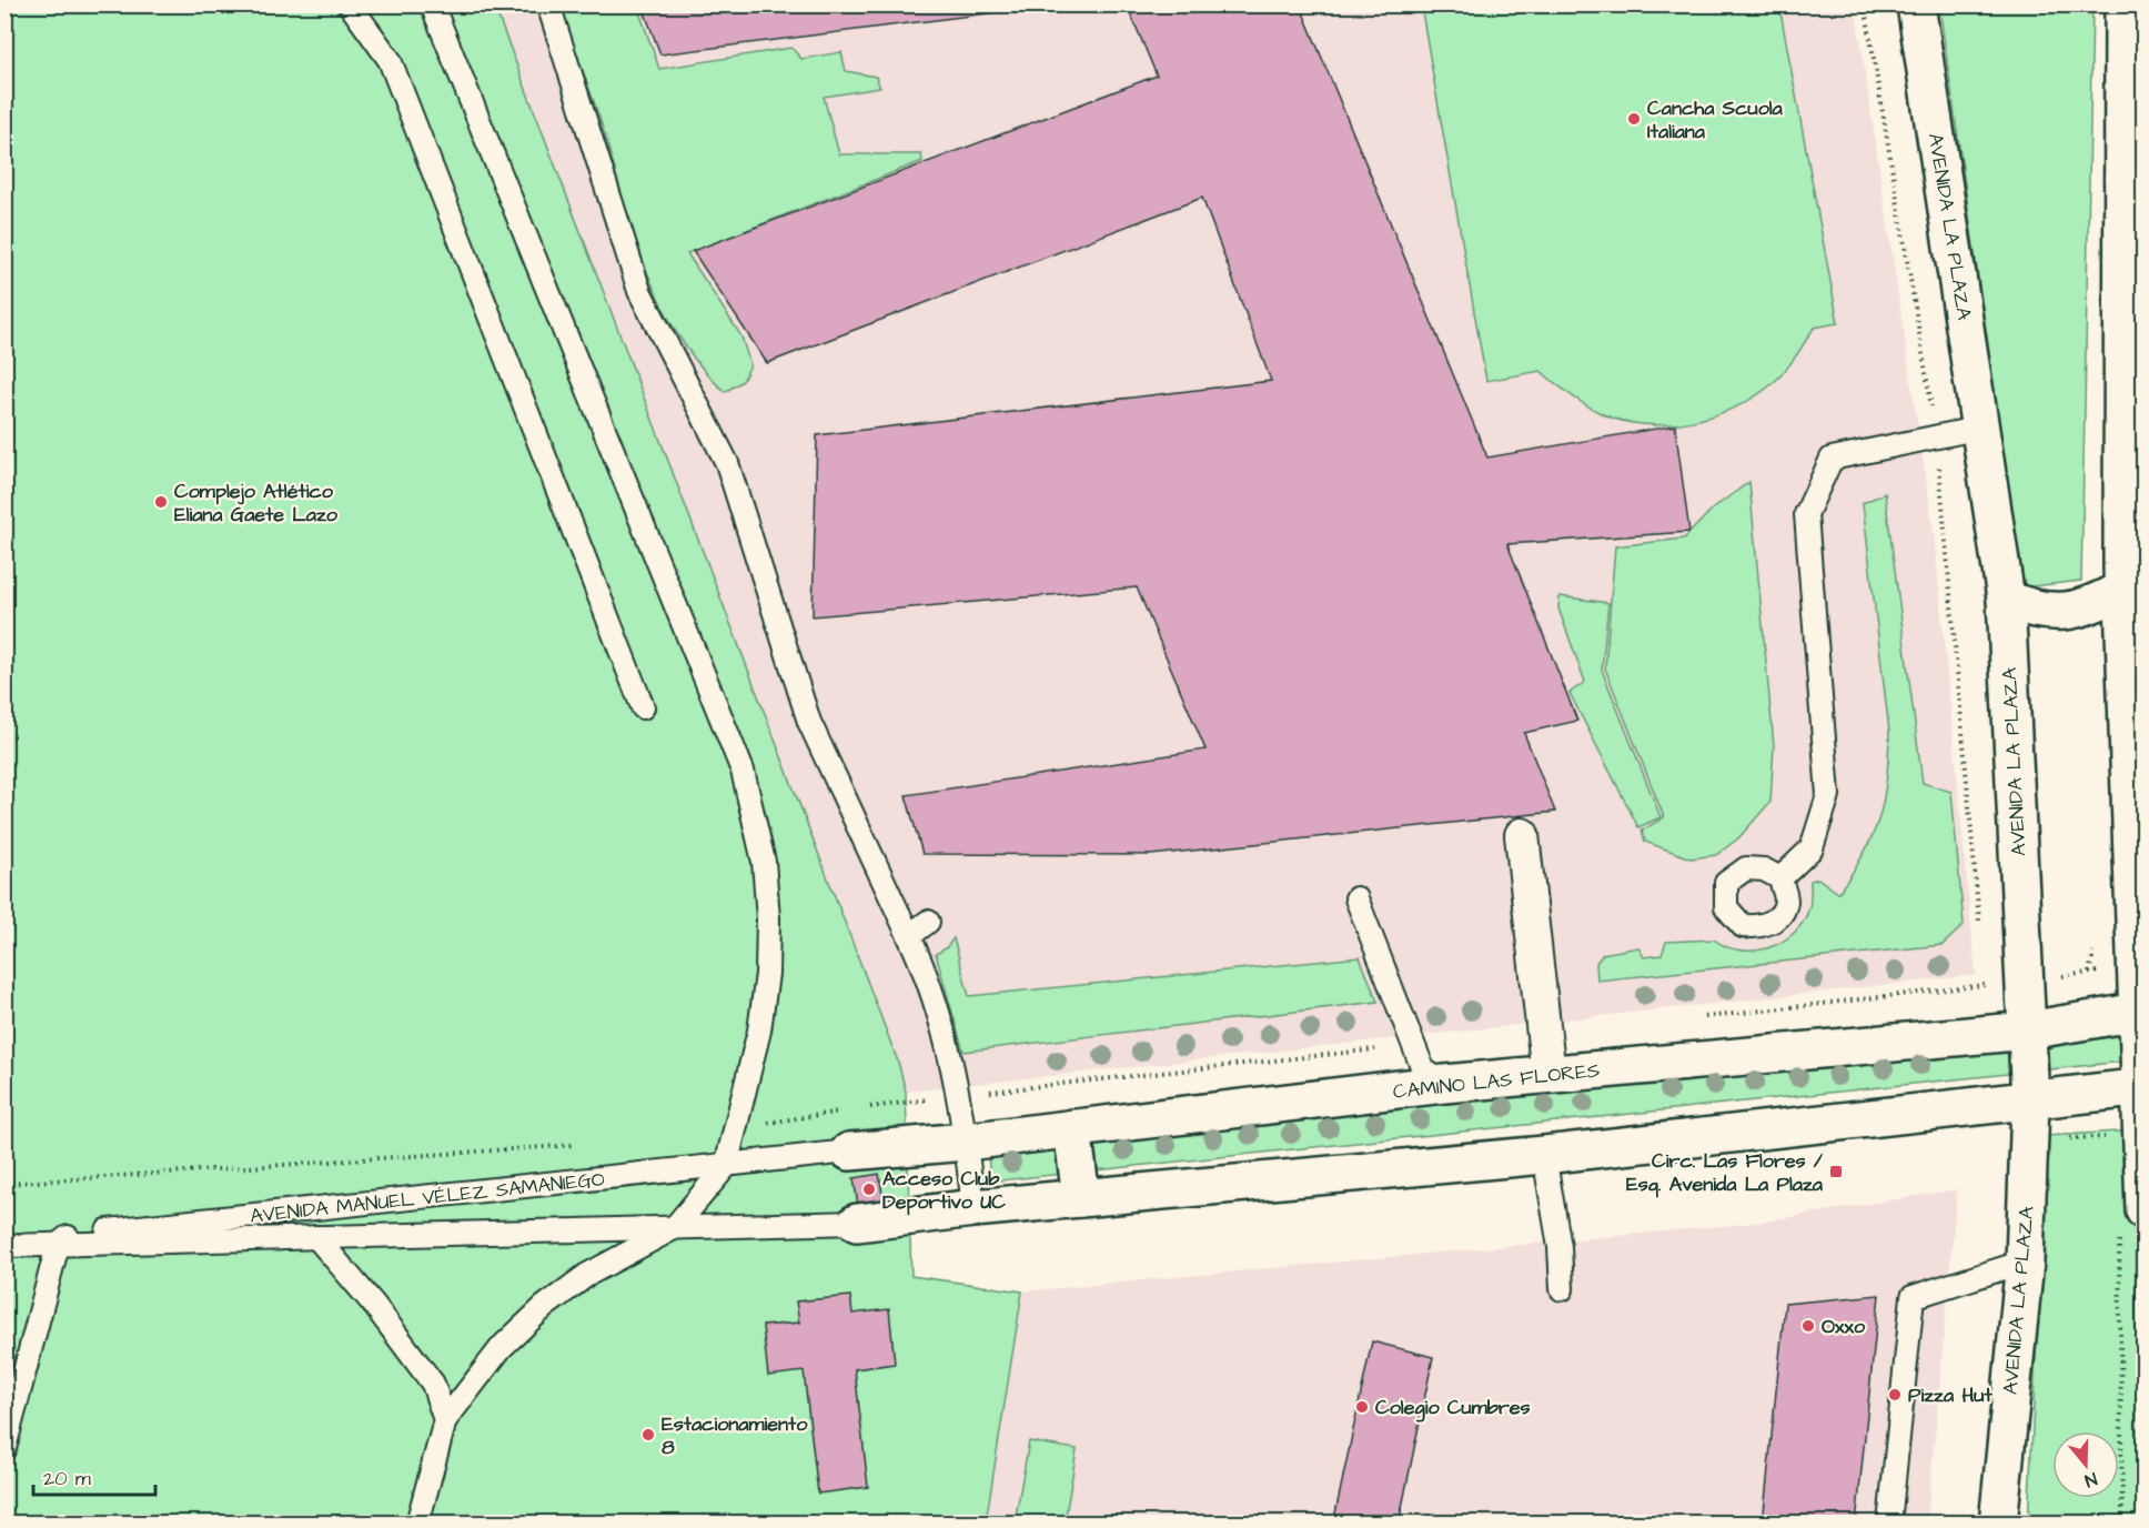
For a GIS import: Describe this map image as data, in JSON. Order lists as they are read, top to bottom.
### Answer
{
  "streets": {
    "main road": ["AVENIDA LA PLAZA", "CAMINO LAS FLORES"],
    "lane": ["AVENIDA MANUEL VÉLEZ SAMANIEGO"]
  },
  "crossings": [
    ["AVENIDA LA PLAZA", "CAMINO LAS FLORES"],
    ["CAMINO LAS FLORES", "AVENIDA MANUEL VÉLEZ SAMANIEGO"]
  ],
  "places": {
    "other": [
      "Cancha Scuola Italiana",
      "Complejo Atlético Eliana Gaete Lazo",
      "Acceso Club Deportivo UC",
      "Oxxo",
      "Pizza Hut",
      "Colegio Cumbres",
      "Estacionamiento 8"
    ],
    "transit": ["Circ. Las Flores / Esq. Avenida La Plaza"]
  },
  "scale_bar": "20 m",
  "north": "bottom"
}
